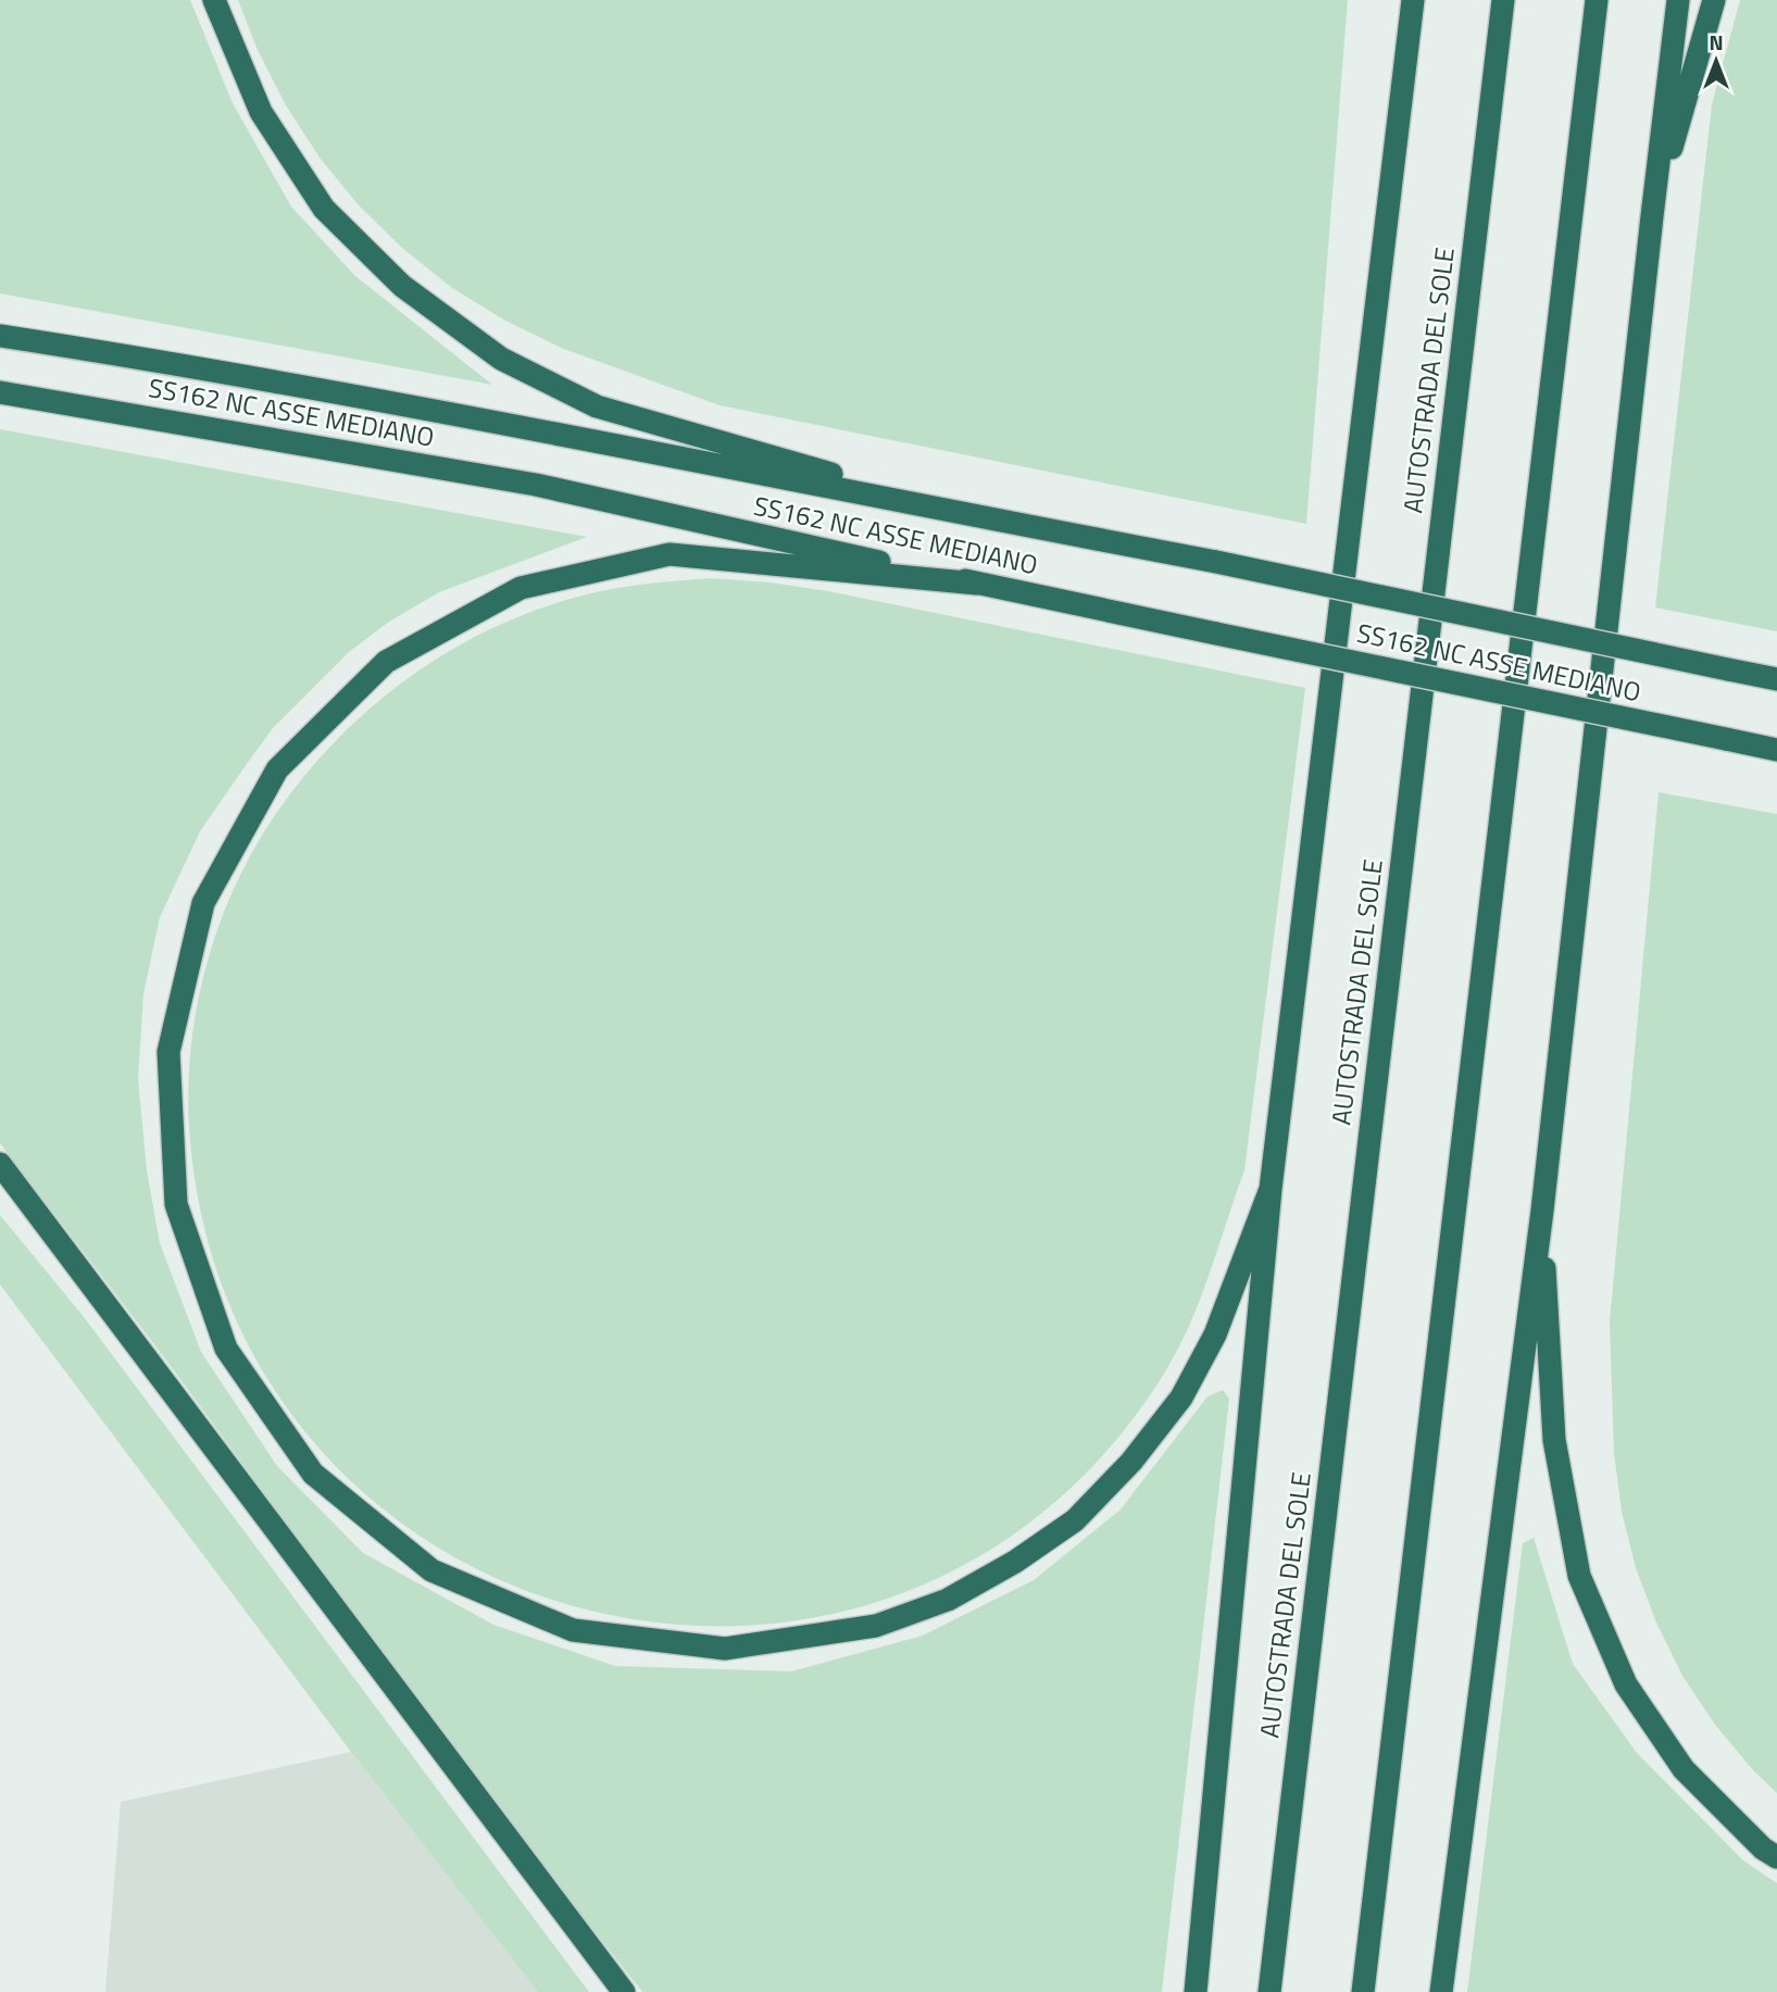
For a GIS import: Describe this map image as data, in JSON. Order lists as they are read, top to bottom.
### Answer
{
  "streets": {
    "highway": ["AUTOSTRADA DEL SOLE", "SS162 NC ASSE MEDIANO"]
  },
  "north": "top"
}
